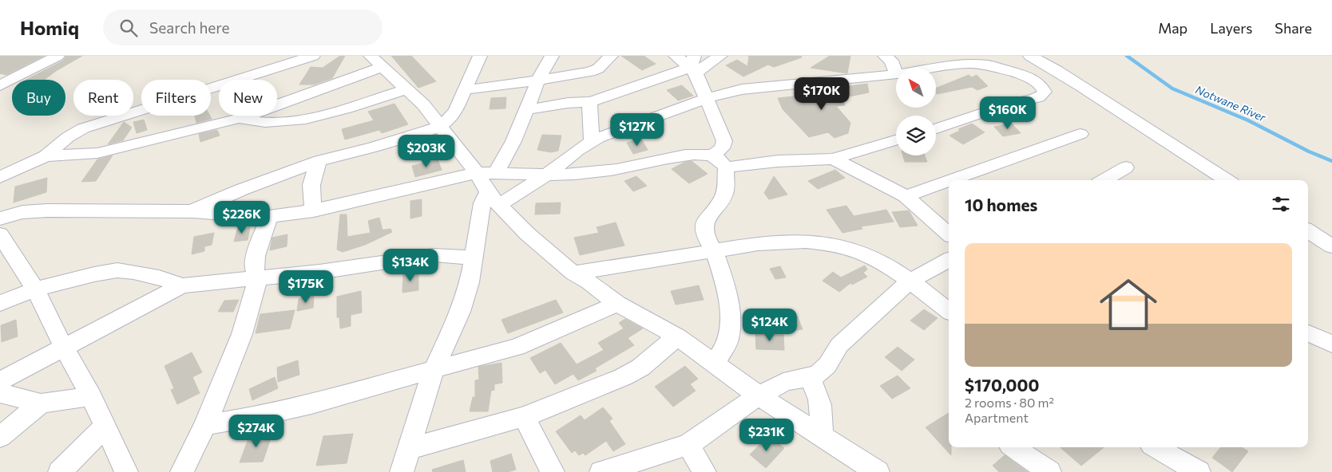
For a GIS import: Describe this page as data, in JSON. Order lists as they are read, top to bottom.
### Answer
{
  "water": ["Notwane River"],
  "north": "top left",
  "page": {
    "header": "Homiq",
    "search": "Search here",
    "nav": ["Map", "Layers", "Share"],
    "price": [
      "$170K",
      "$160K",
      "$127K",
      "$203K",
      "$226K",
      "$134K",
      "$175K",
      "$124K",
      "$274K",
      "$231K"
    ],
    "chip": [
      "Buy",
      "Rent",
      "Filters",
      "New"
    ],
    "heading": "10 homes",
    "list": [
      {
        "name": "$170,000",
        "note": "2 rooms · 80 m² · Apartment"
      }
    ]
  }
}
